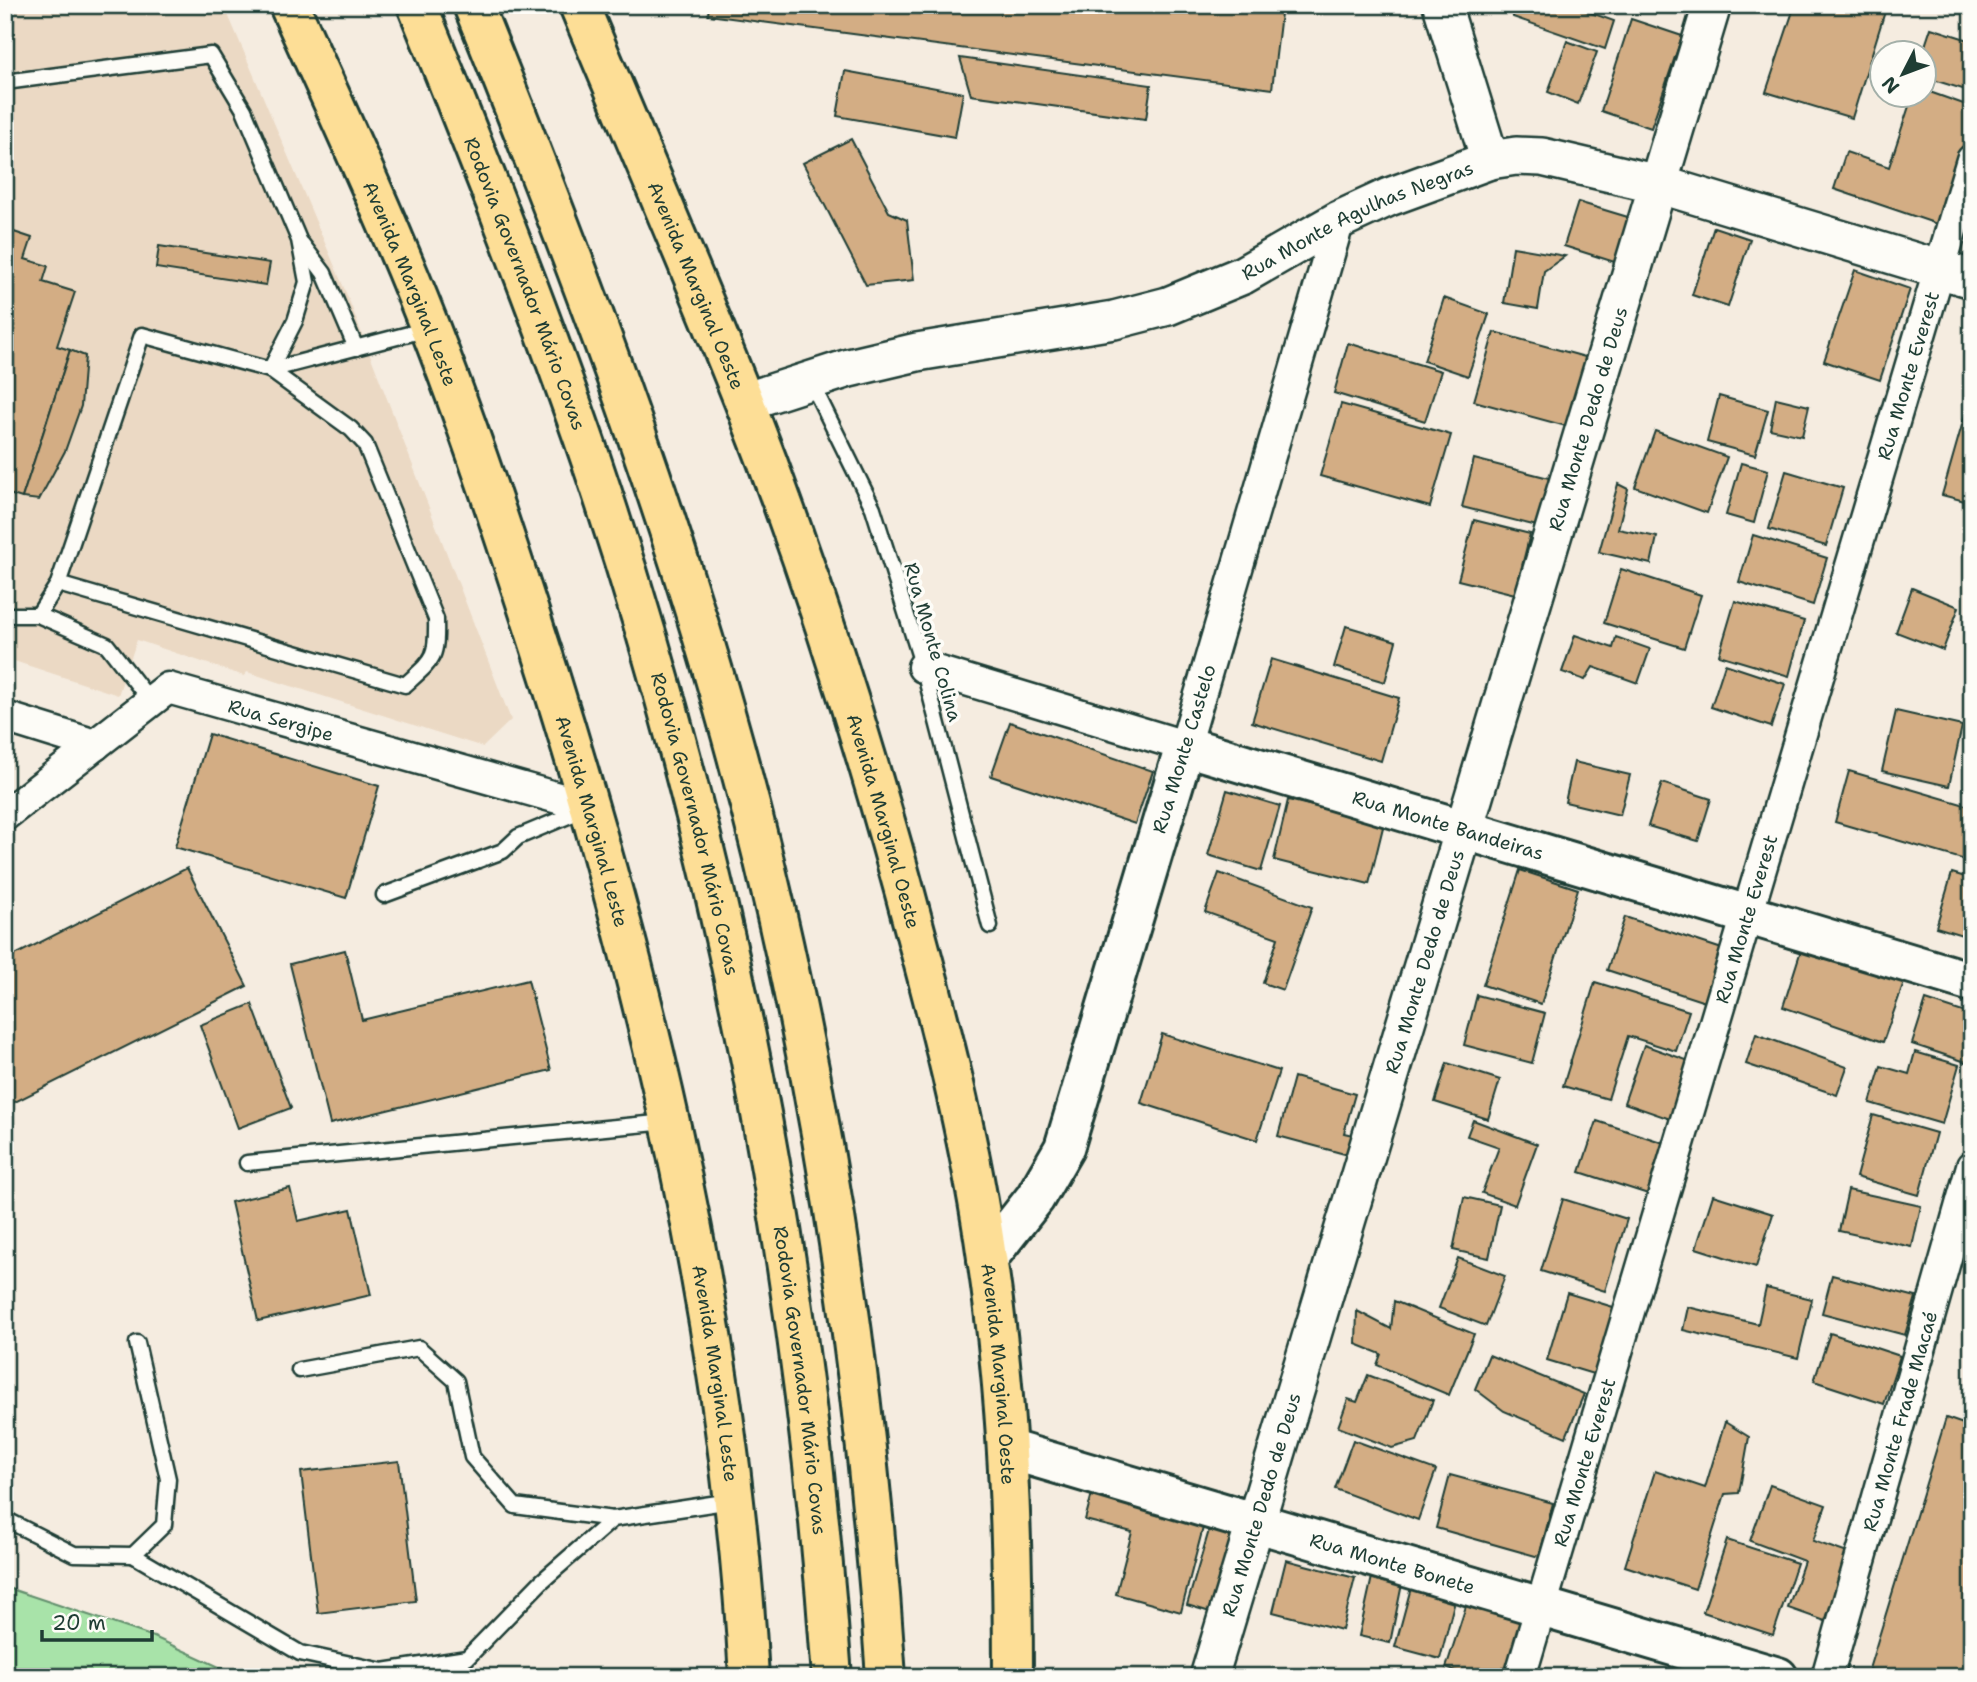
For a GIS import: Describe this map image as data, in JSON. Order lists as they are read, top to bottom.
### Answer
{
  "streets": {
    "main road": [
      "Rodovia Governador Mário Covas",
      "Avenida Marginal Leste",
      "Avenida Marginal Oeste",
      "Rua Monte Castelo",
      "Rua Monte Bandeiras",
      "Rua Monte Bonete"
    ],
    "street": [
      "Rua Monte Agulhas Negras",
      "Rua Monte Everest",
      "Rua Monte Dedo de Deus",
      "Rua Sergipe",
      "Rua Monte Frade Macaé"
    ],
    "lane": ["Rua Monte Colina"]
  },
  "crossings": [
    ["Rua Monte Agulhas Negras", "Avenida Marginal Oeste"],
    ["Rua Monte Agulhas Negras", "Rua Monte Everest"],
    ["Rua Monte Agulhas Negras", "Rua Monte Dedo de Deus"],
    ["Rua Monte Agulhas Negras", "Rua Monte Colina"],
    ["Rua Monte Agulhas Negras", "Rua Monte Castelo"],
    ["Avenida Marginal Leste", "Rua Sergipe"],
    ["Avenida Marginal Oeste", "Rua Monte Castelo"],
    ["Avenida Marginal Oeste", "Rua Monte Bonete"],
    ["Rua Monte Everest", "Rua Monte Bandeiras"],
    ["Rua Monte Everest", "Rua Monte Bonete"],
    ["Rua Monte Dedo de Deus", "Rua Monte Bandeiras"],
    ["Rua Monte Dedo de Deus", "Rua Monte Bonete"],
    ["Rua Monte Colina", "Rua Monte Bandeiras"],
    ["Rua Monte Castelo", "Rua Monte Bandeiras"]
  ],
  "scale_bar": "20 m",
  "north": "bottom left"
}
